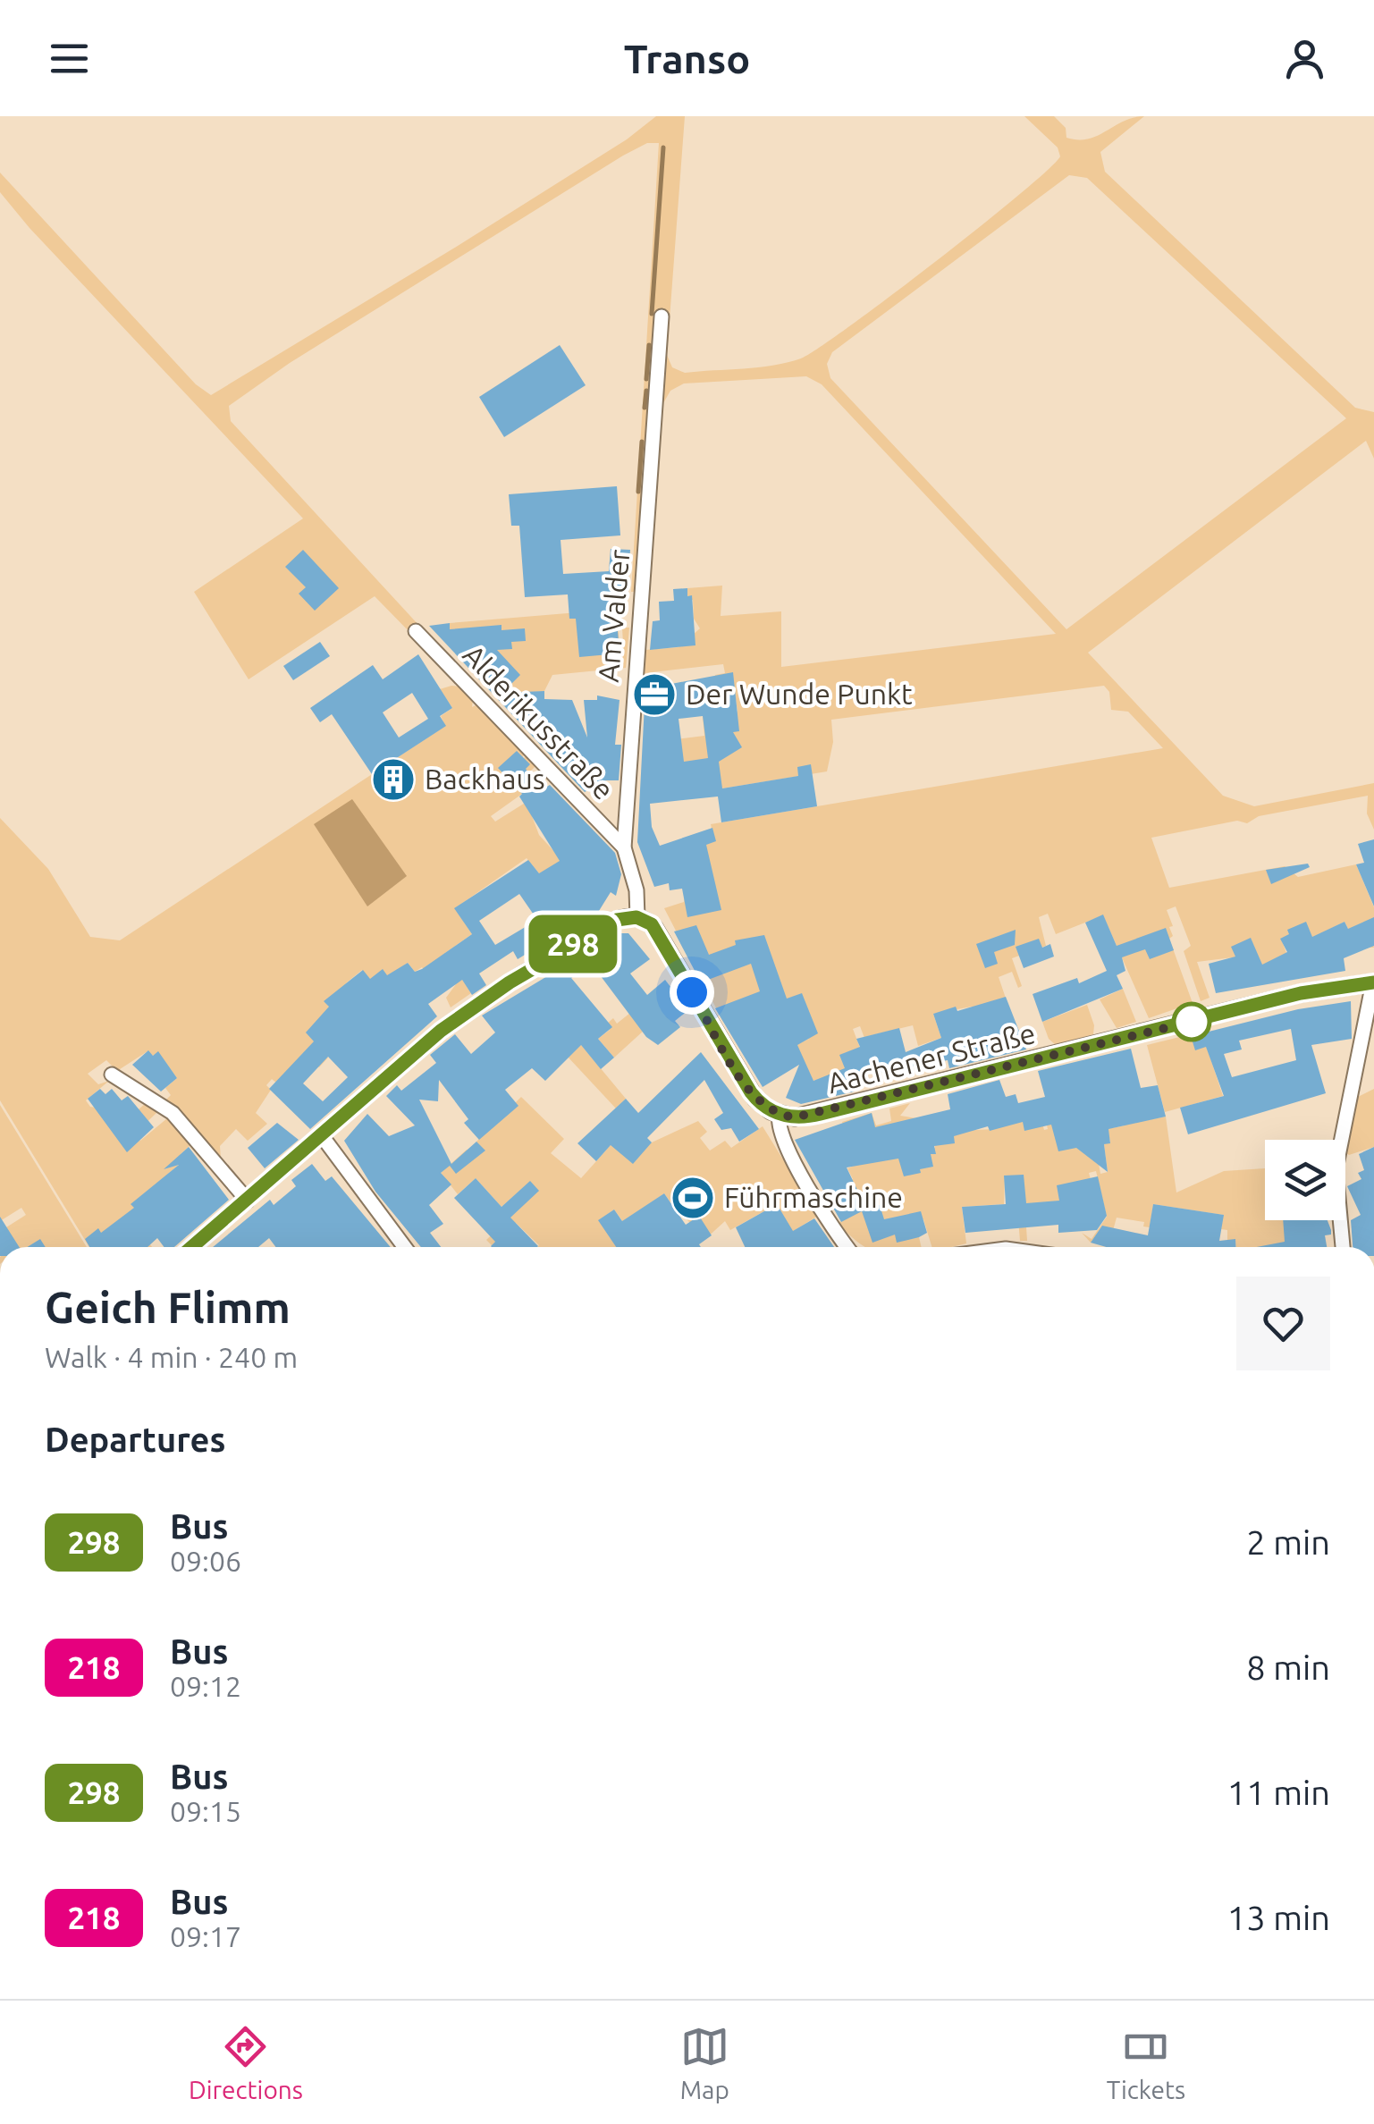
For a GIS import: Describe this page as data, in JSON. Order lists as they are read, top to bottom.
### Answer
{
  "streets": {
    "street": ["Am Valder", "Alderikusstraße", "Aachener Straße"]
  },
  "crossings": [
    ["Am Valder", "Alderikusstraße"]
  ],
  "places": {
    "office": ["Der Wunde Punkt"],
    "building": ["Backhaus"],
    "sports": ["Führmaschine"]
  },
  "lines": ["bus line 298"],
  "page": {
    "header": "Transo",
    "on_map": "298",
    "heading": [
      ["Geich Flimm", "Walk · 4 min · 240 m"],
      "Departures"
    ],
    "list": [
      {
        "mark": "298",
        "name": "Bus",
        "note": "09:06",
        "value": "2 min"
      },
      {
        "mark": "218",
        "name": "Bus",
        "note": "09:12",
        "value": "8 min"
      },
      {
        "mark": "298",
        "name": "Bus",
        "note": "09:15",
        "value": "11 min"
      },
      {
        "mark": "218",
        "name": "Bus",
        "note": "09:17",
        "value": "13 min"
      }
    ],
    "tabs": ["Directions", "Map", "Tickets"]
  }
}
